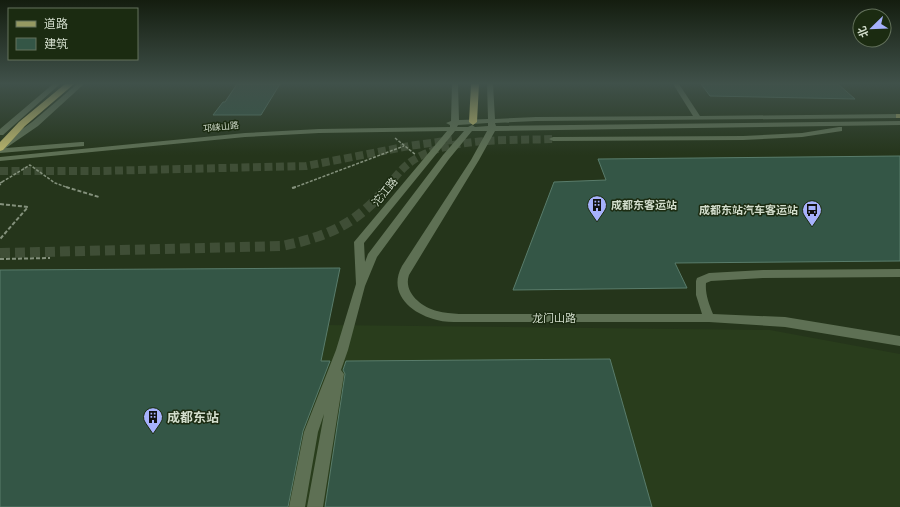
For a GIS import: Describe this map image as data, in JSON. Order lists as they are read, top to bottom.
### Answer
{
  "streets": {
    "street": ["邛崃山路", "沱江路", "龙门山路"]
  },
  "crossings": [
    ["邛崃山路", "沱江路"],
    ["邛崃山路", "龙门山路"]
  ],
  "places": {
    "building": ["成都东客运站", "成都东站"],
    "bus stop": ["成都东站汽车客运站"]
  },
  "legend": ["道路", "建筑"],
  "north": "bottom left"
}
